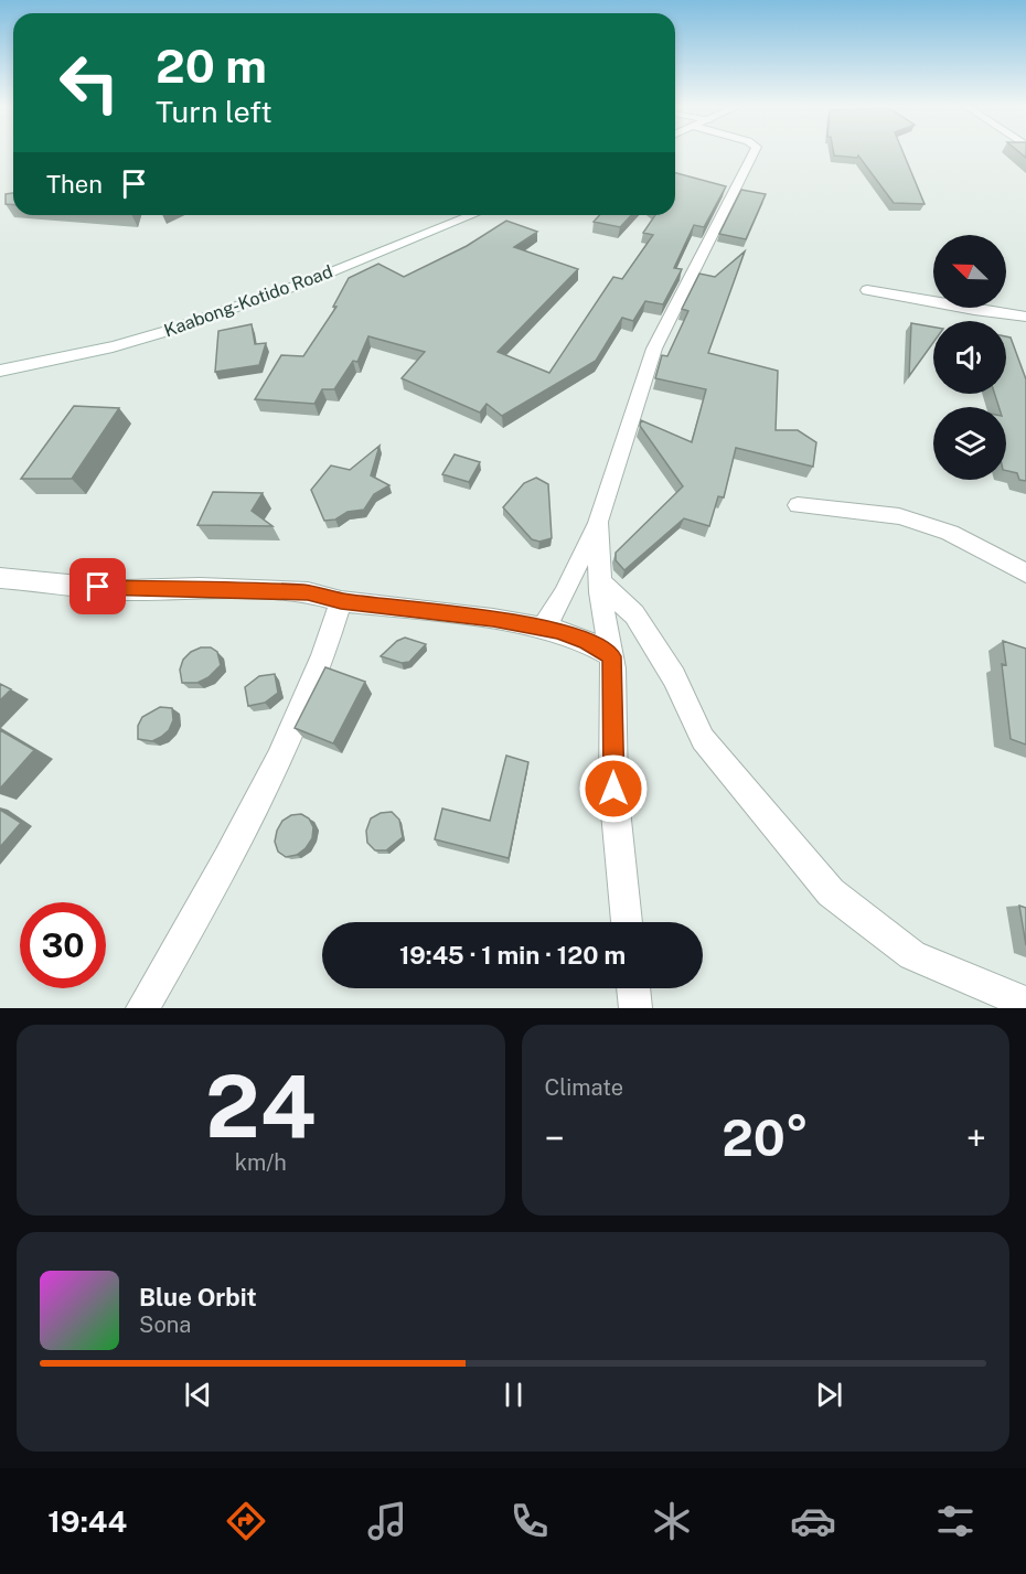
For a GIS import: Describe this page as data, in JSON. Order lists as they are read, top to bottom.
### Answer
{
  "streets": {
    "street": ["Kaabong-Kotido Road"]
  },
  "north": "top left",
  "page": {
    "turn": ["20 m", "Turn left"],
    "then": "Then",
    "limit": "30",
    "trip": "19:45 · 1 min · 120 m",
    "tile": [
      ["24", "km/h"],
      "Climate"
    ],
    "heat": ["−", "20°", "+"],
    "song": ["Blue Orbit", "Sona"],
    "tabs": "19:44"
  }
}
